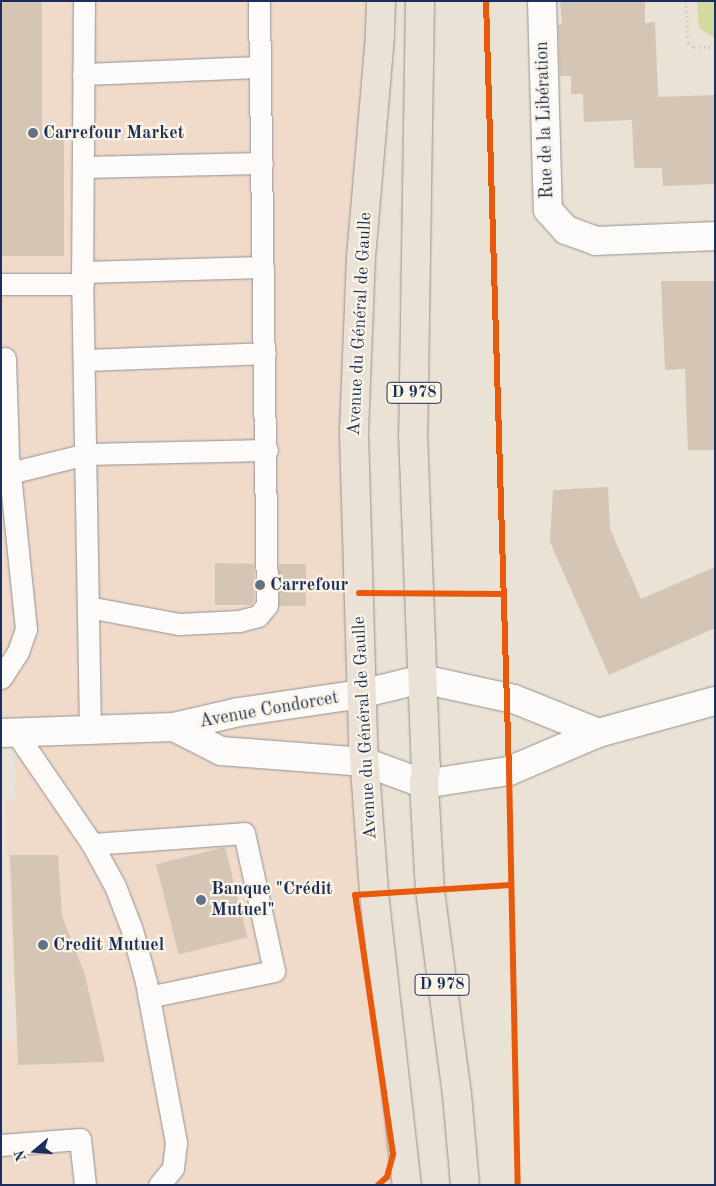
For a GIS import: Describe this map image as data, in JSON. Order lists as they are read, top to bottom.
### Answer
{
  "streets": {
    "main road": ["Avenue du Général de Gaulle", "D 978"],
    "street": ["Rue de la Libération", "Avenue Condorcet"]
  },
  "crossings": [
    ["Avenue du Général de Gaulle", "Avenue Condorcet"],
    ["D 978", "Avenue Condorcet"]
  ],
  "places": [
    "Carrefour Market",
    "Carrefour",
    "Banque \"Crédit Mutuel\"",
    "Credit Mutuel"
  ],
  "north": "left"
}
